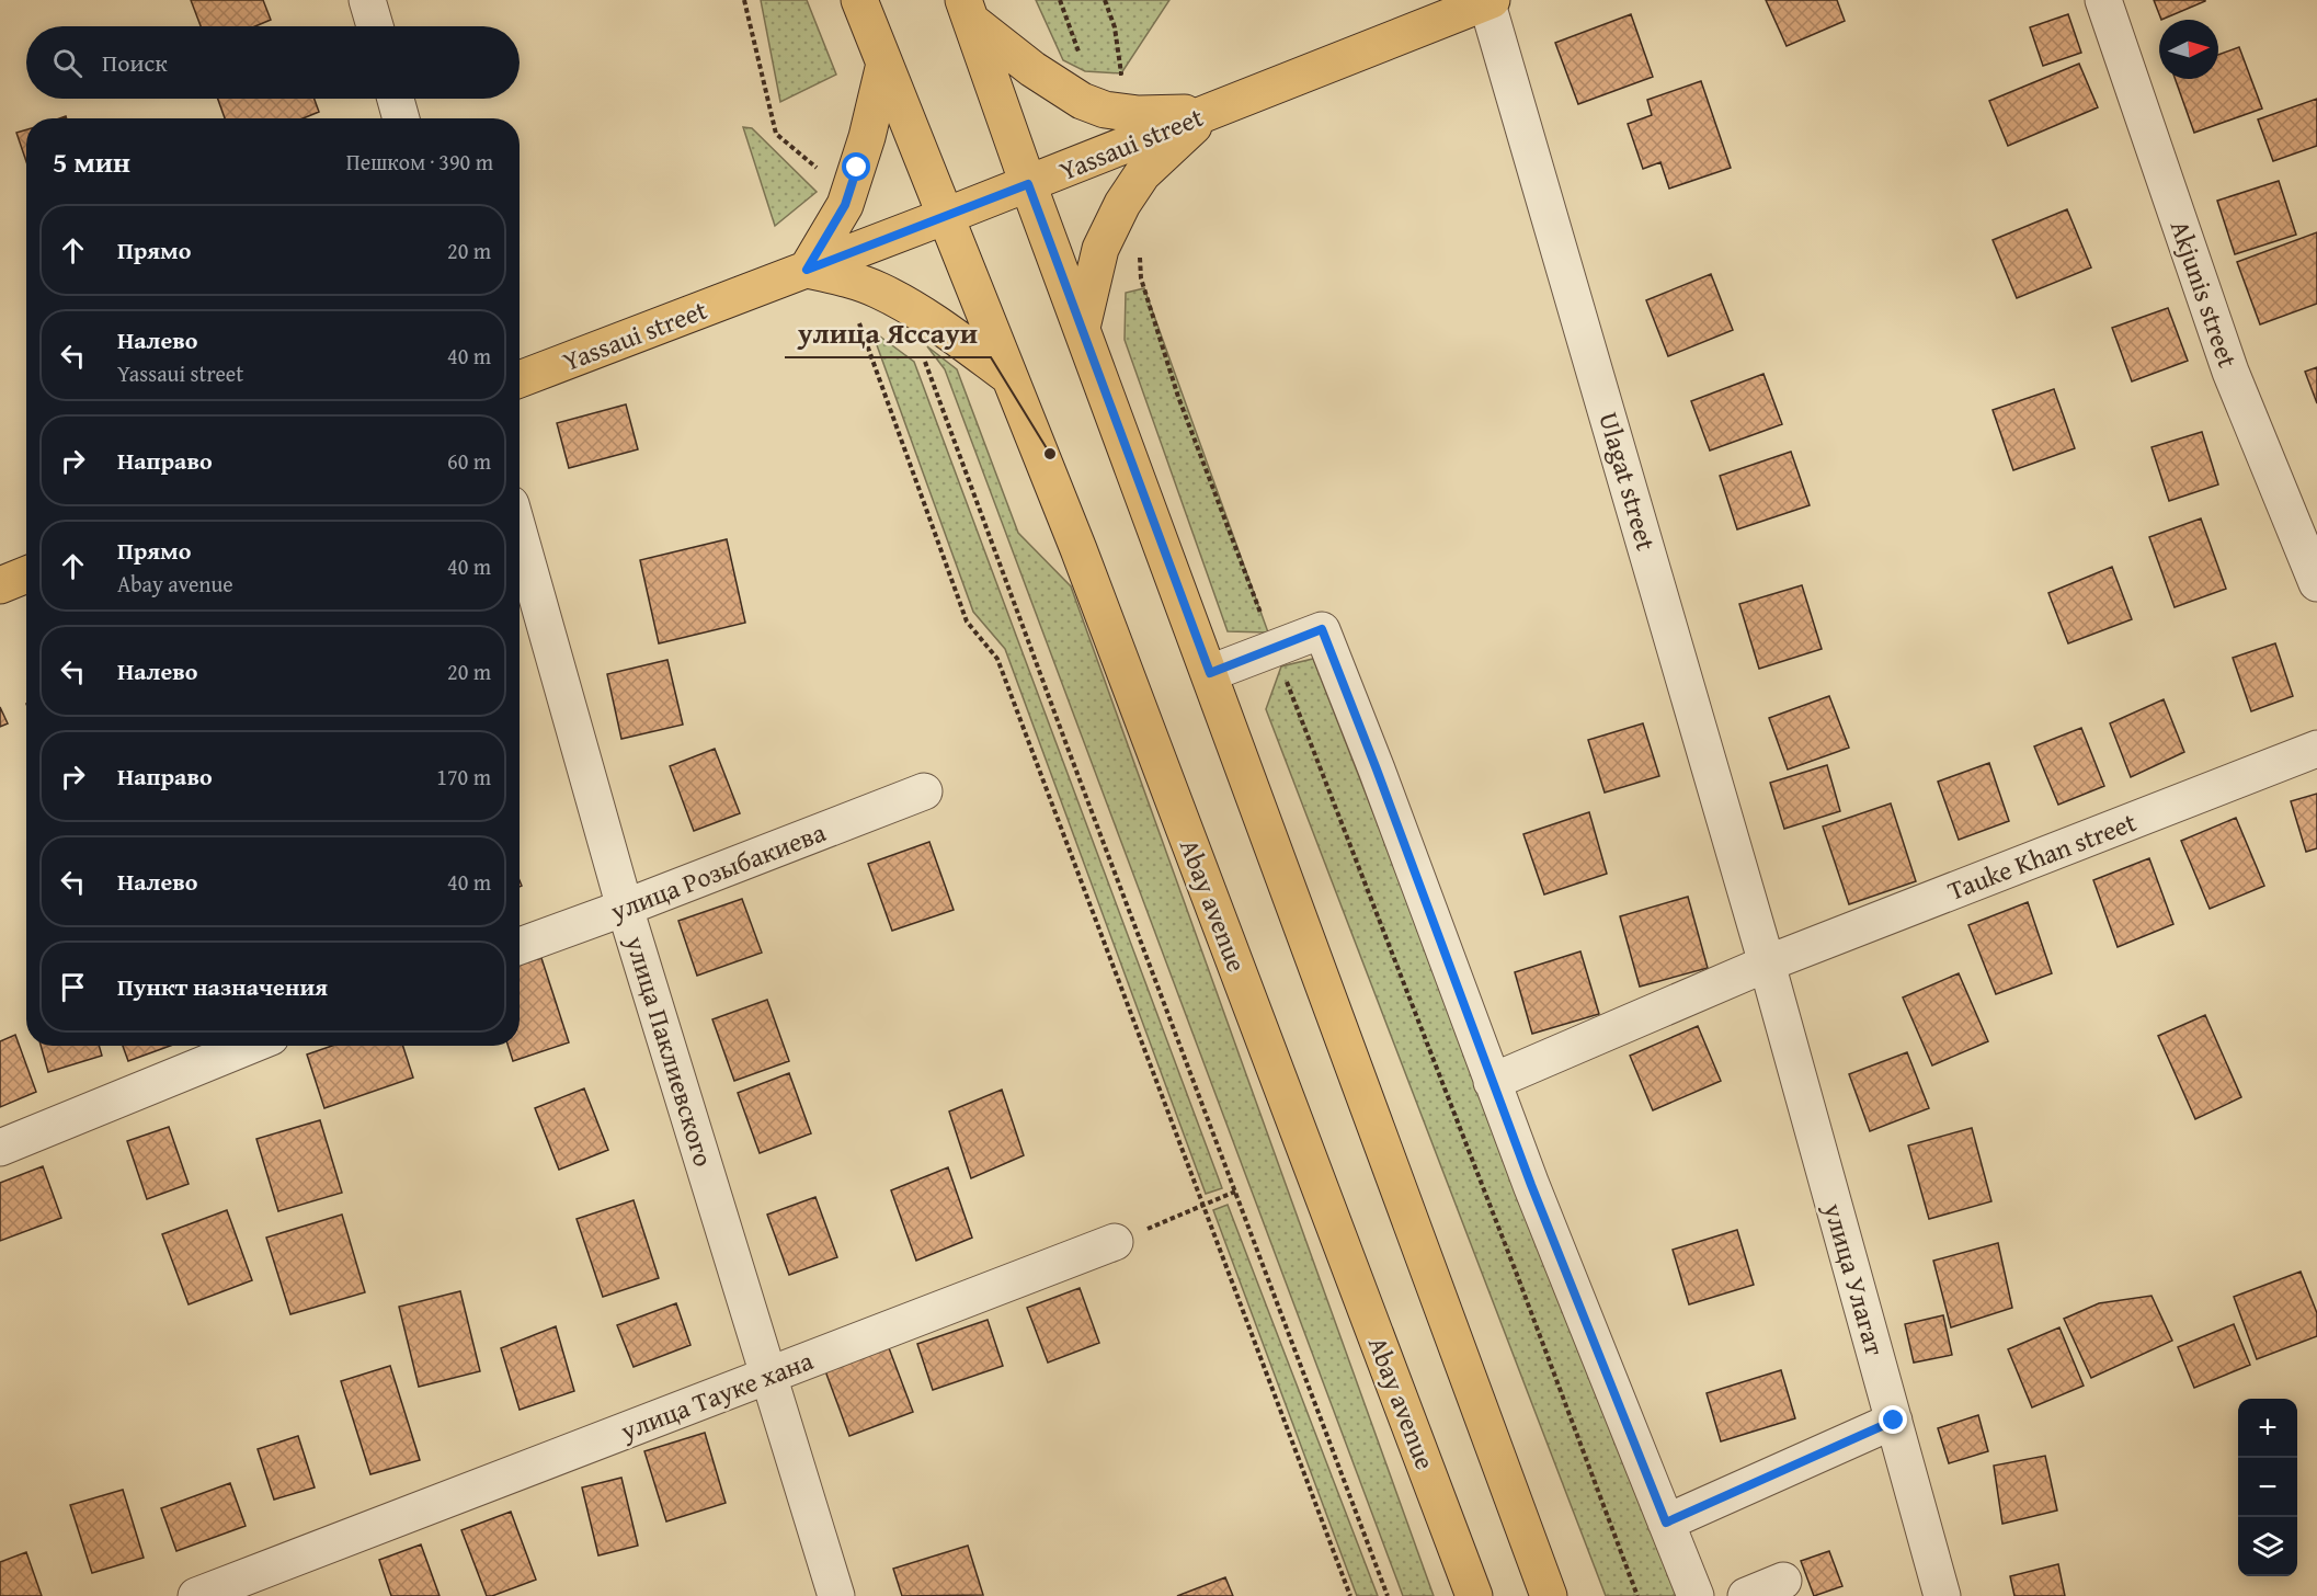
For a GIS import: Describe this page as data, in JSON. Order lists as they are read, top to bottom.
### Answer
{
  "streets": {
    "main road": ["Yassaui street", "Abay avenue"],
    "street": [
      "Akjunis street",
      "Ulagat street",
      "Tauke Khan street",
      "улица Розыбакиева",
      "улица Паклиевского",
      "улица Улагат",
      "улица Тауке хана"
    ]
  },
  "crossings": [
    ["Yassaui street", "Ulagat street"],
    ["Yassaui street", "Abay avenue"],
    ["Ulagat street", "Tauke Khan street"],
    ["Ulagat street", "улица Улагат"],
    ["Tauke Khan street", "улица Улагат"],
    ["улица Розыбакиева", "улица Паклиевского"],
    ["улица Паклиевского", "улица Тауке хана"]
  ],
  "places": ["улица Яссауи"],
  "north": "right",
  "page": {
    "search": "Поиск",
    "heading": ["5 мин", "Пешком · 390 m"],
    "list": [
      ["Прямо", "20 m"],
      ["Налево", "Yassaui street", "40 m"],
      ["Направо", "60 m"],
      ["Прямо", "Abay avenue", "40 m"],
      ["Налево", "20 m"],
      ["Направо", "170 m"],
      ["Налево", "40 m"],
      "Пункт назначения"
    ],
    "map_buttons": ["+", "−"]
  }
}
